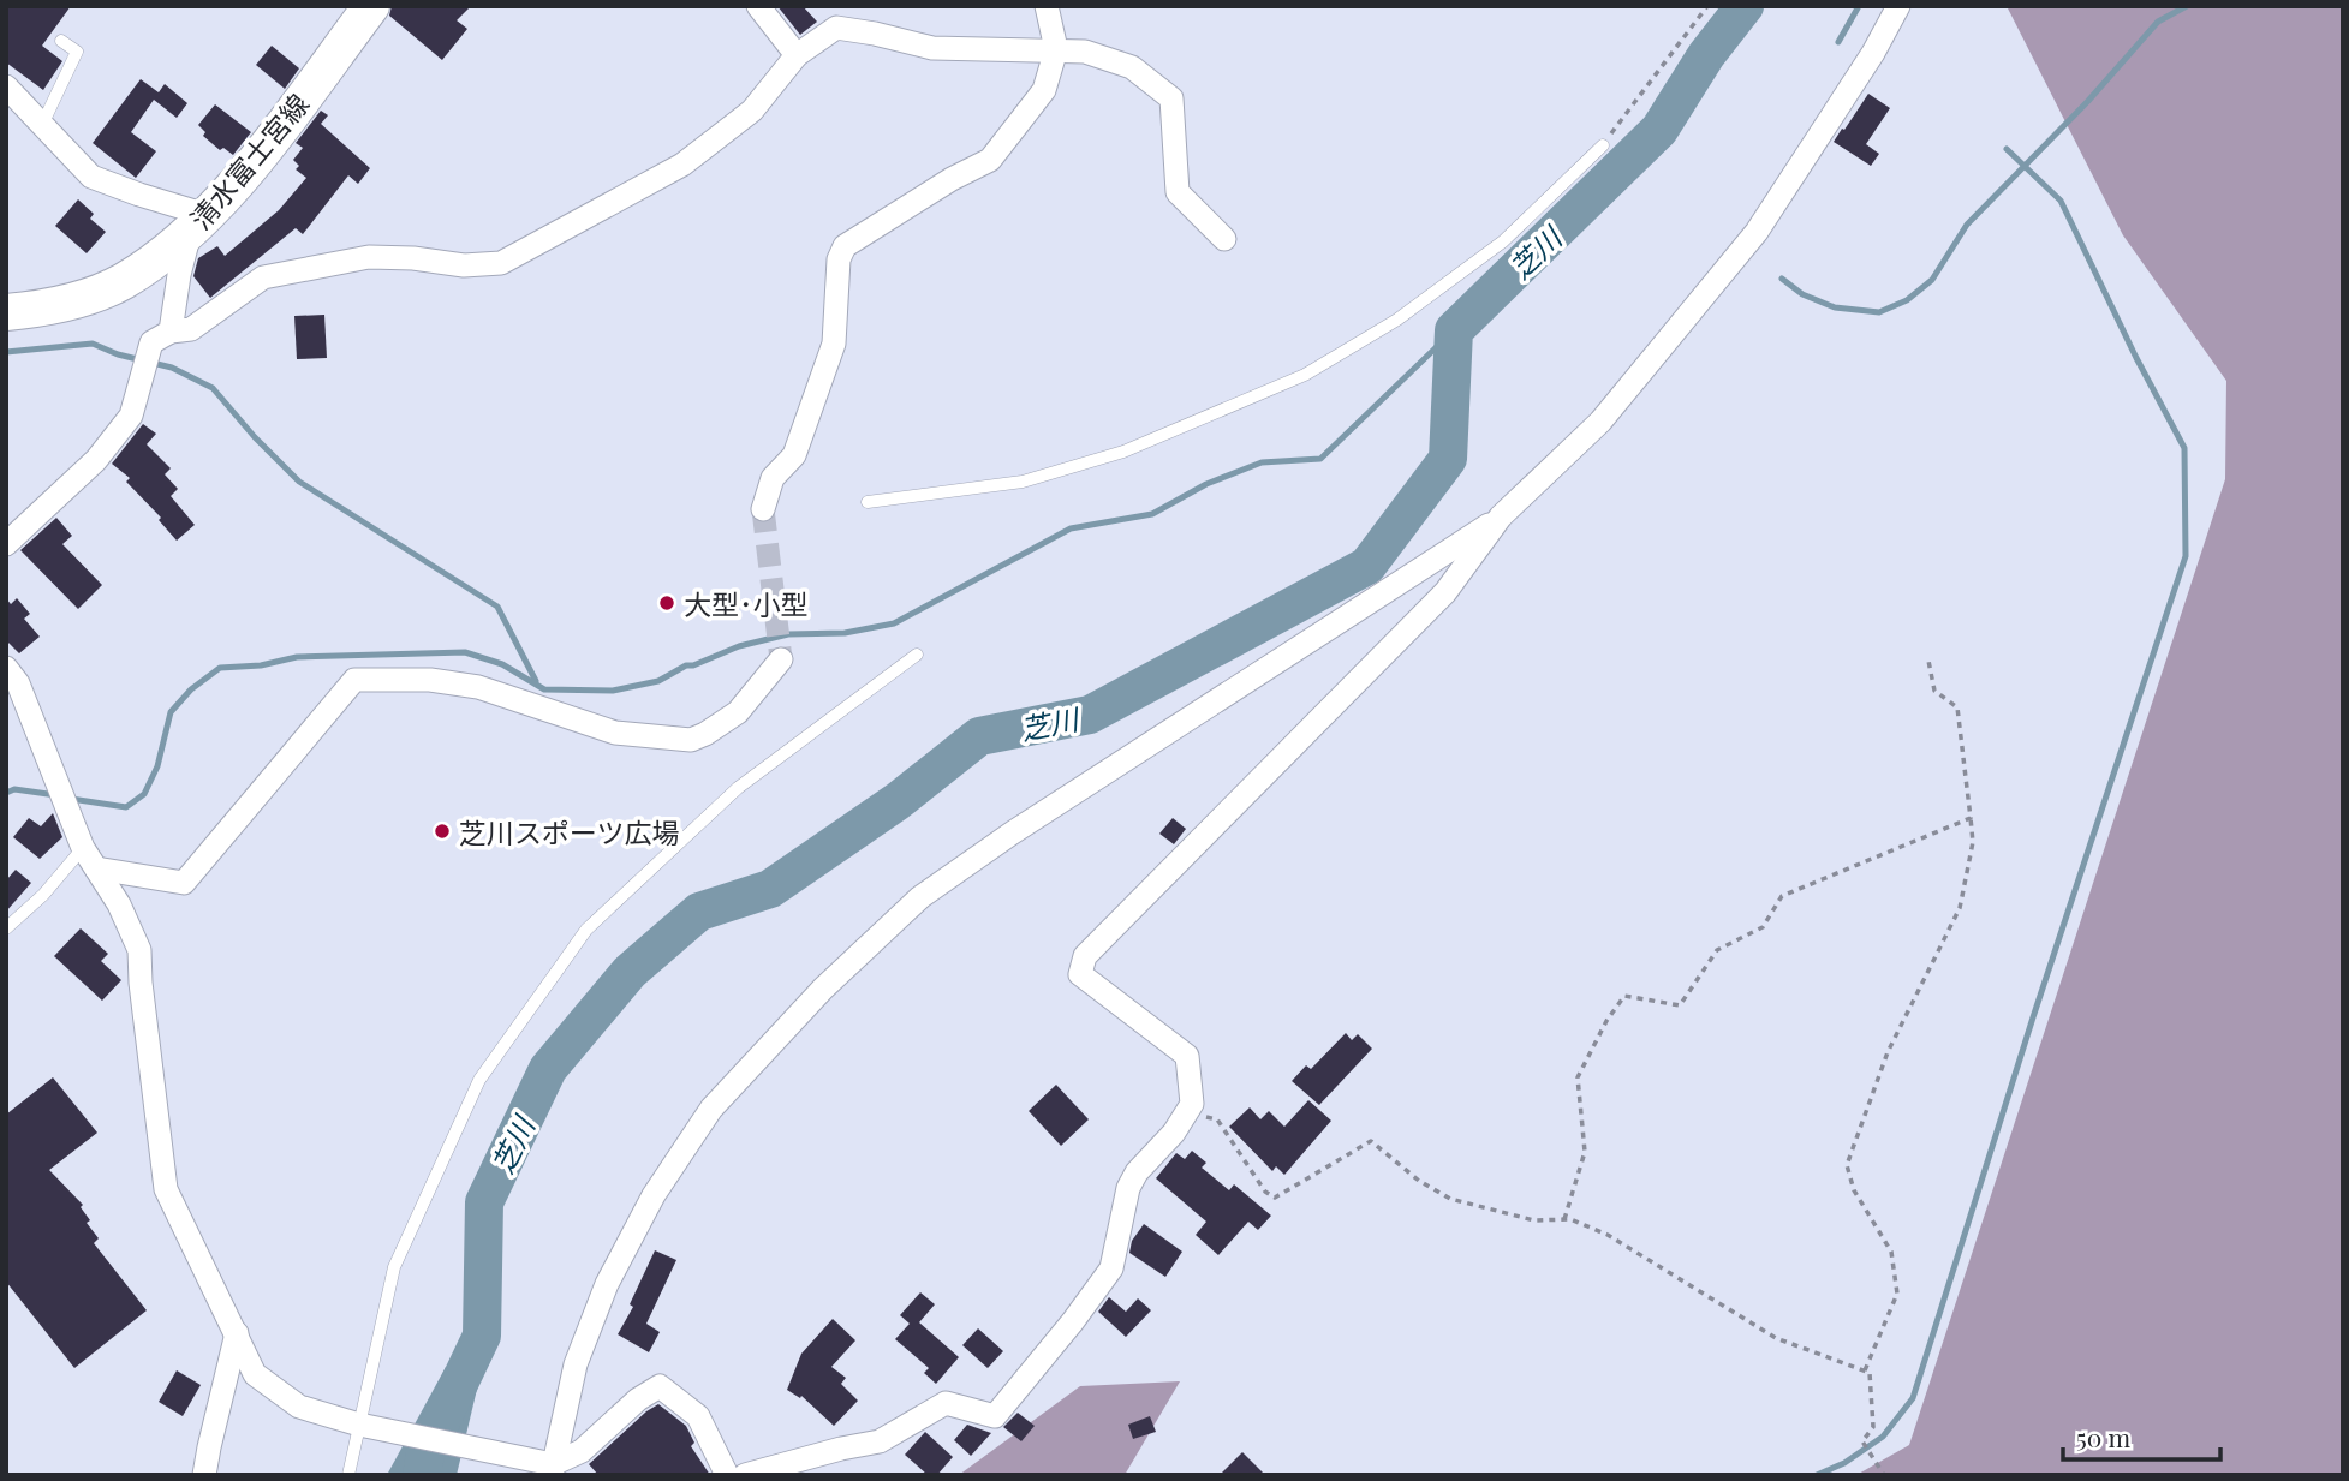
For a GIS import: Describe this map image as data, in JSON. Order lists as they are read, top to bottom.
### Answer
{
  "streets": {
    "main road": ["清水富士宮線"]
  },
  "water": ["芝川"],
  "places": ["大型･小型", "芝川スポーツ広場"],
  "scale_bar": "50 m"
}
